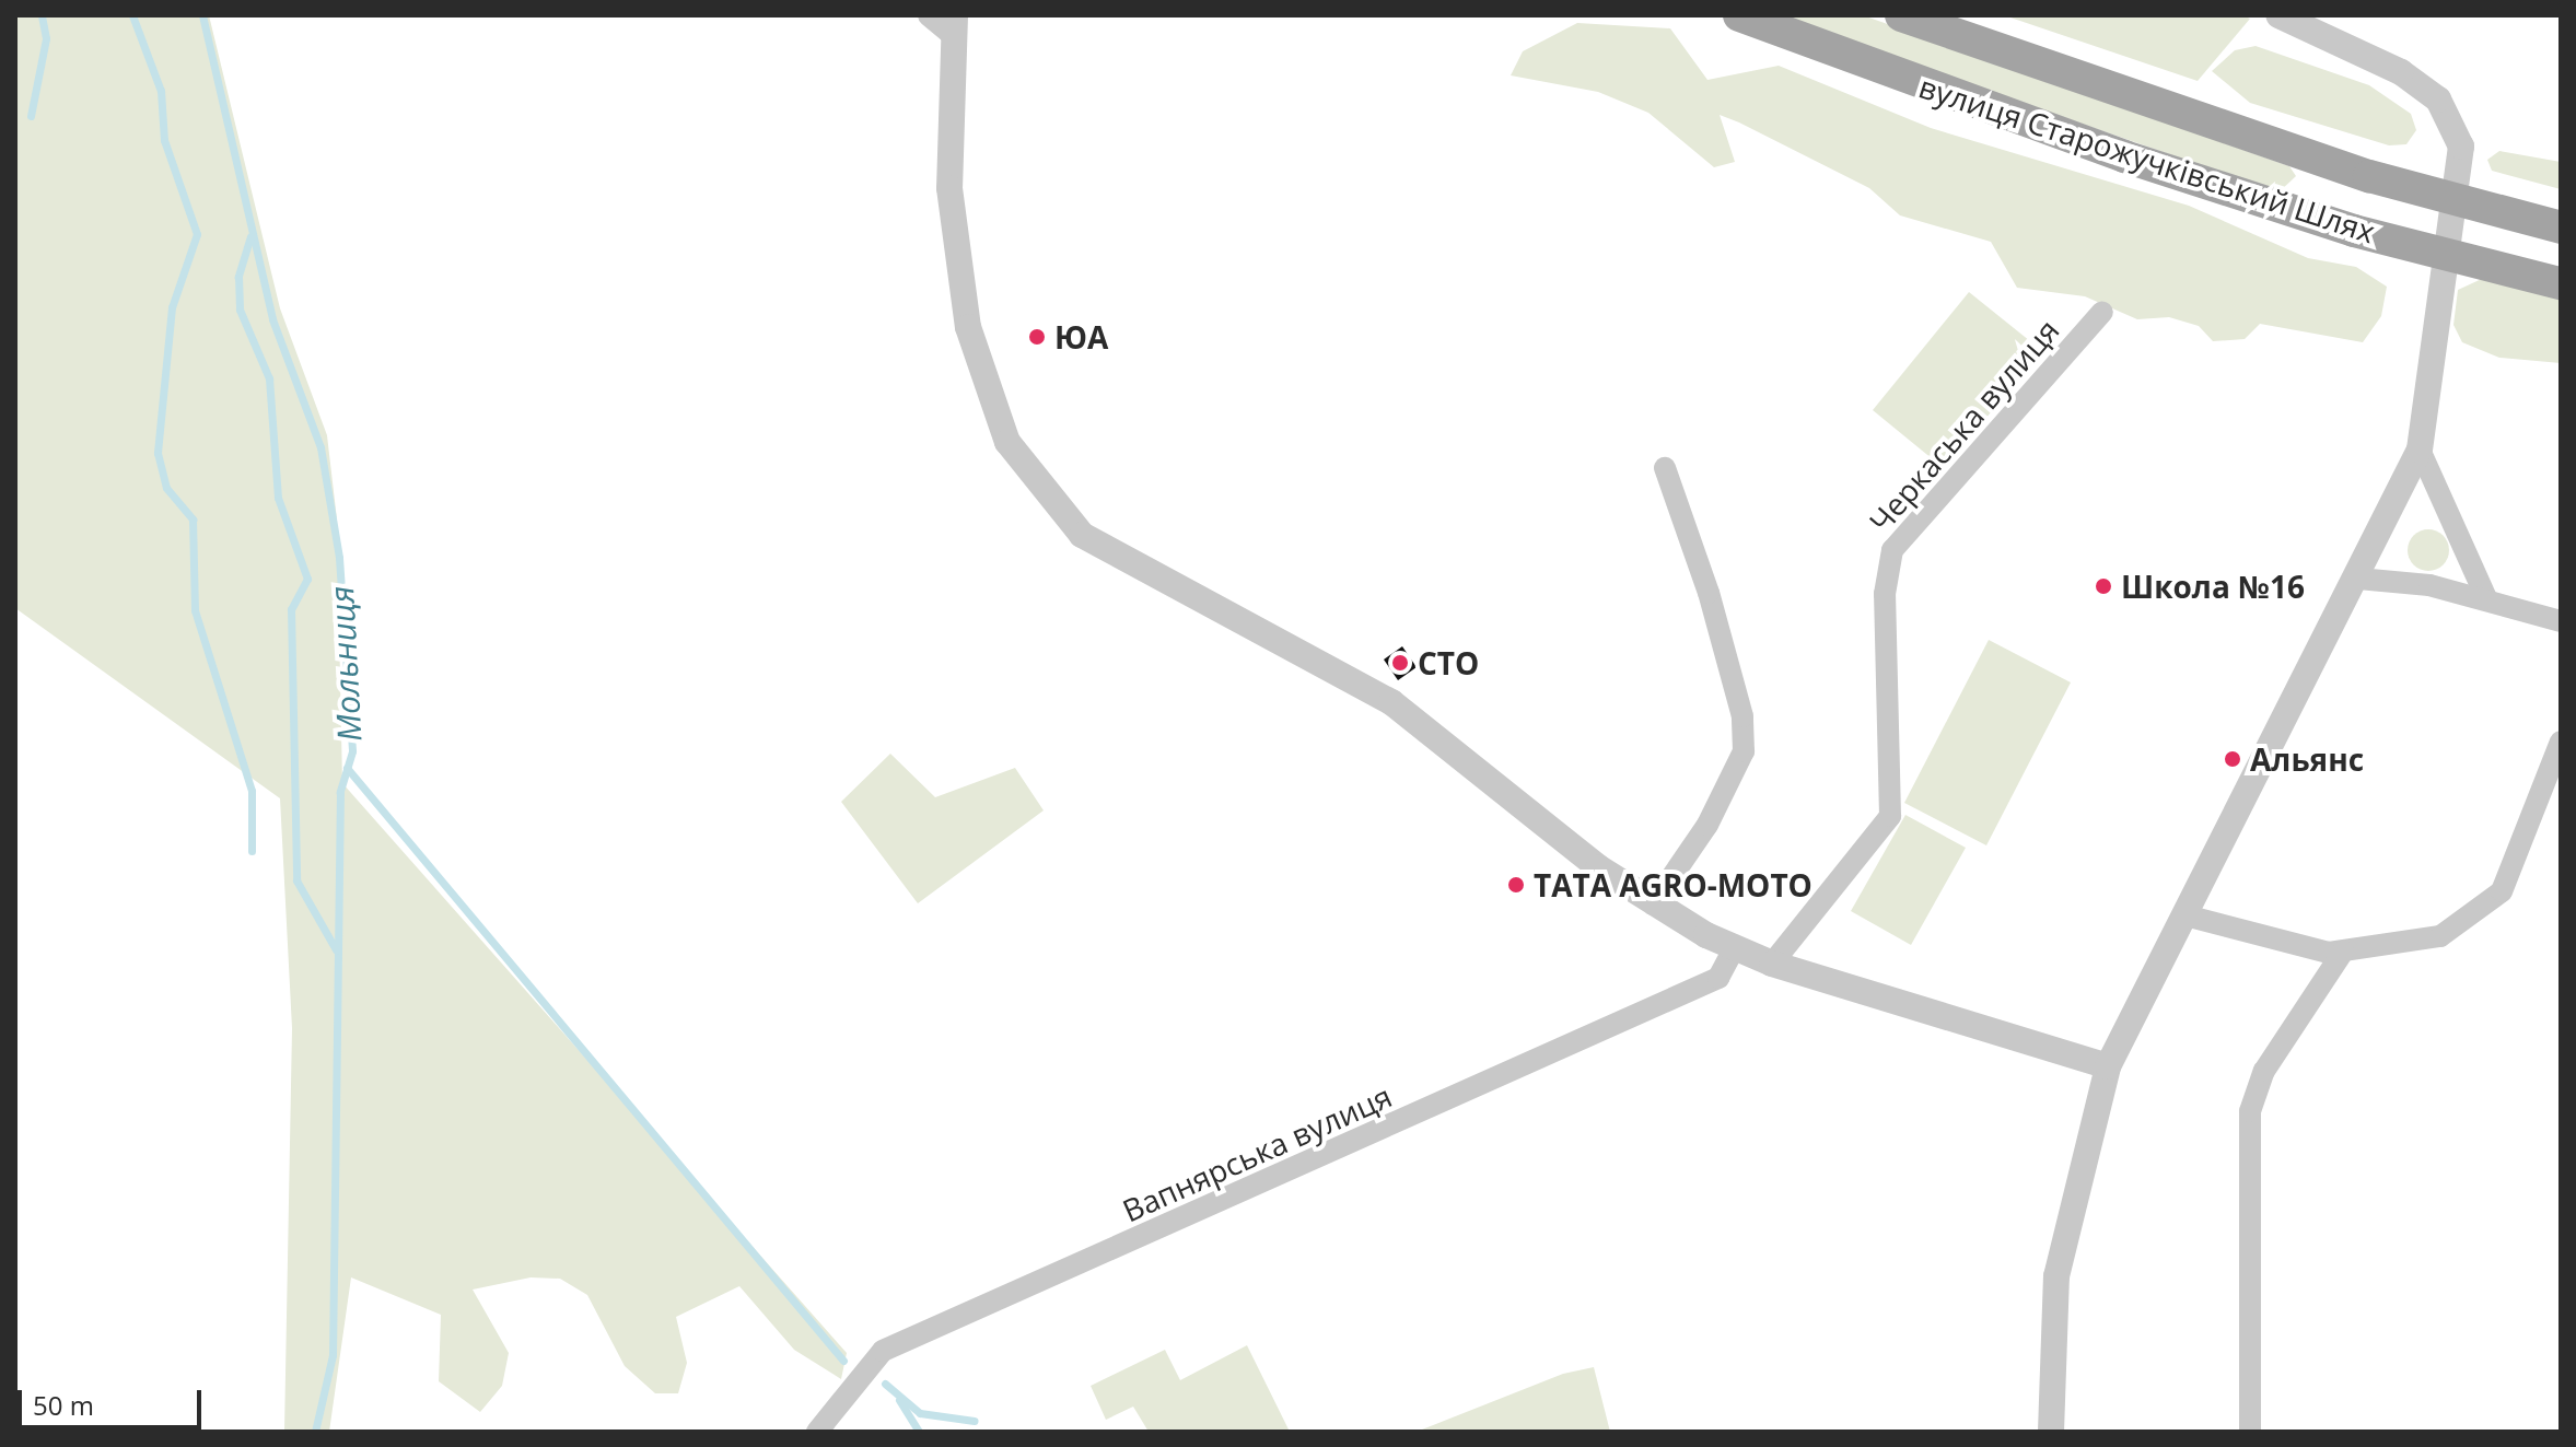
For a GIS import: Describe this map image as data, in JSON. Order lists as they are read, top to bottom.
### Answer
{
  "streets": {
    "main road": ["вулиця Старожучківський Шлях"],
    "street": ["Черкаська вулиця", "Вапнярська вулиця"]
  },
  "water": ["Мольниця"],
  "places": [
    "ЮА",
    "Школа №16",
    "СТО",
    "Альянс",
    "TATA AGRO-MOTO"
  ],
  "scale_bar": "50 m"
}
